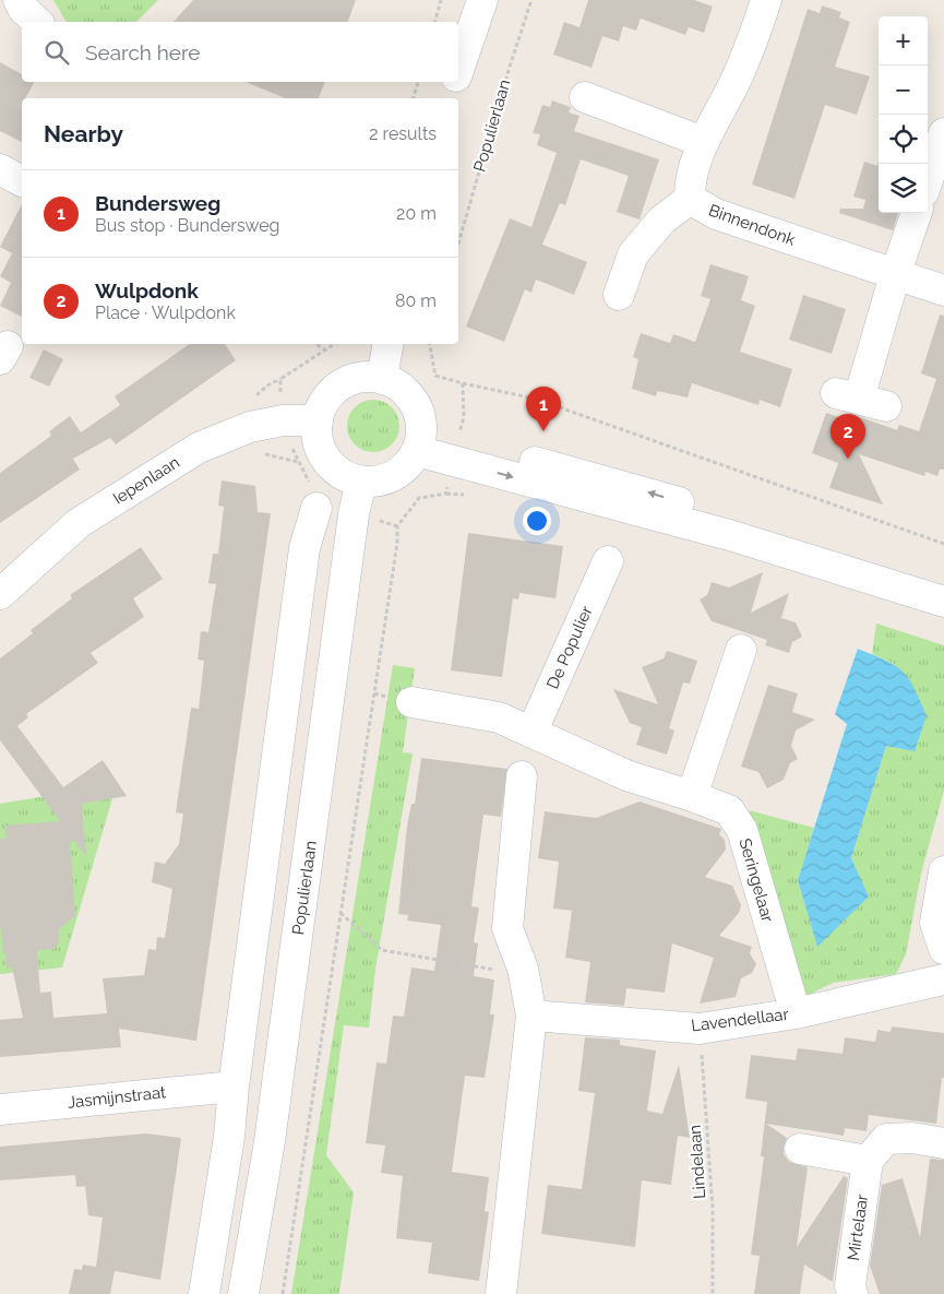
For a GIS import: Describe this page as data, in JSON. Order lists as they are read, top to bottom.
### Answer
{
  "streets": {
    "street": [
      "Populierlaan",
      "Binnendonk",
      "Iepenlaan",
      "De Populier",
      "Seringelaar",
      "Lavendellaar",
      "Jasmijnstraat",
      "Mirtelaar"
    ],
    "path": ["Lindelaan"]
  },
  "crossings": [
    ["Populierlaan", "Iepenlaan"],
    ["Seringelaar", "Lavendellaar"],
    ["Lavendellaar", "Lindelaan"]
  ],
  "page": {
    "map_buttons": ["+", "−"],
    "search": "Search here",
    "heading": ["Nearby", "2 results"],
    "list": [
      {
        "mark": "1",
        "name": "Bundersweg",
        "note": "Bus stop · Bundersweg",
        "value": "20 m"
      },
      {
        "mark": "2",
        "name": "Wulpdonk",
        "note": "Place · Wulpdonk",
        "value": "80 m"
      }
    ],
    "pins": ["1", "2"]
  }
}
